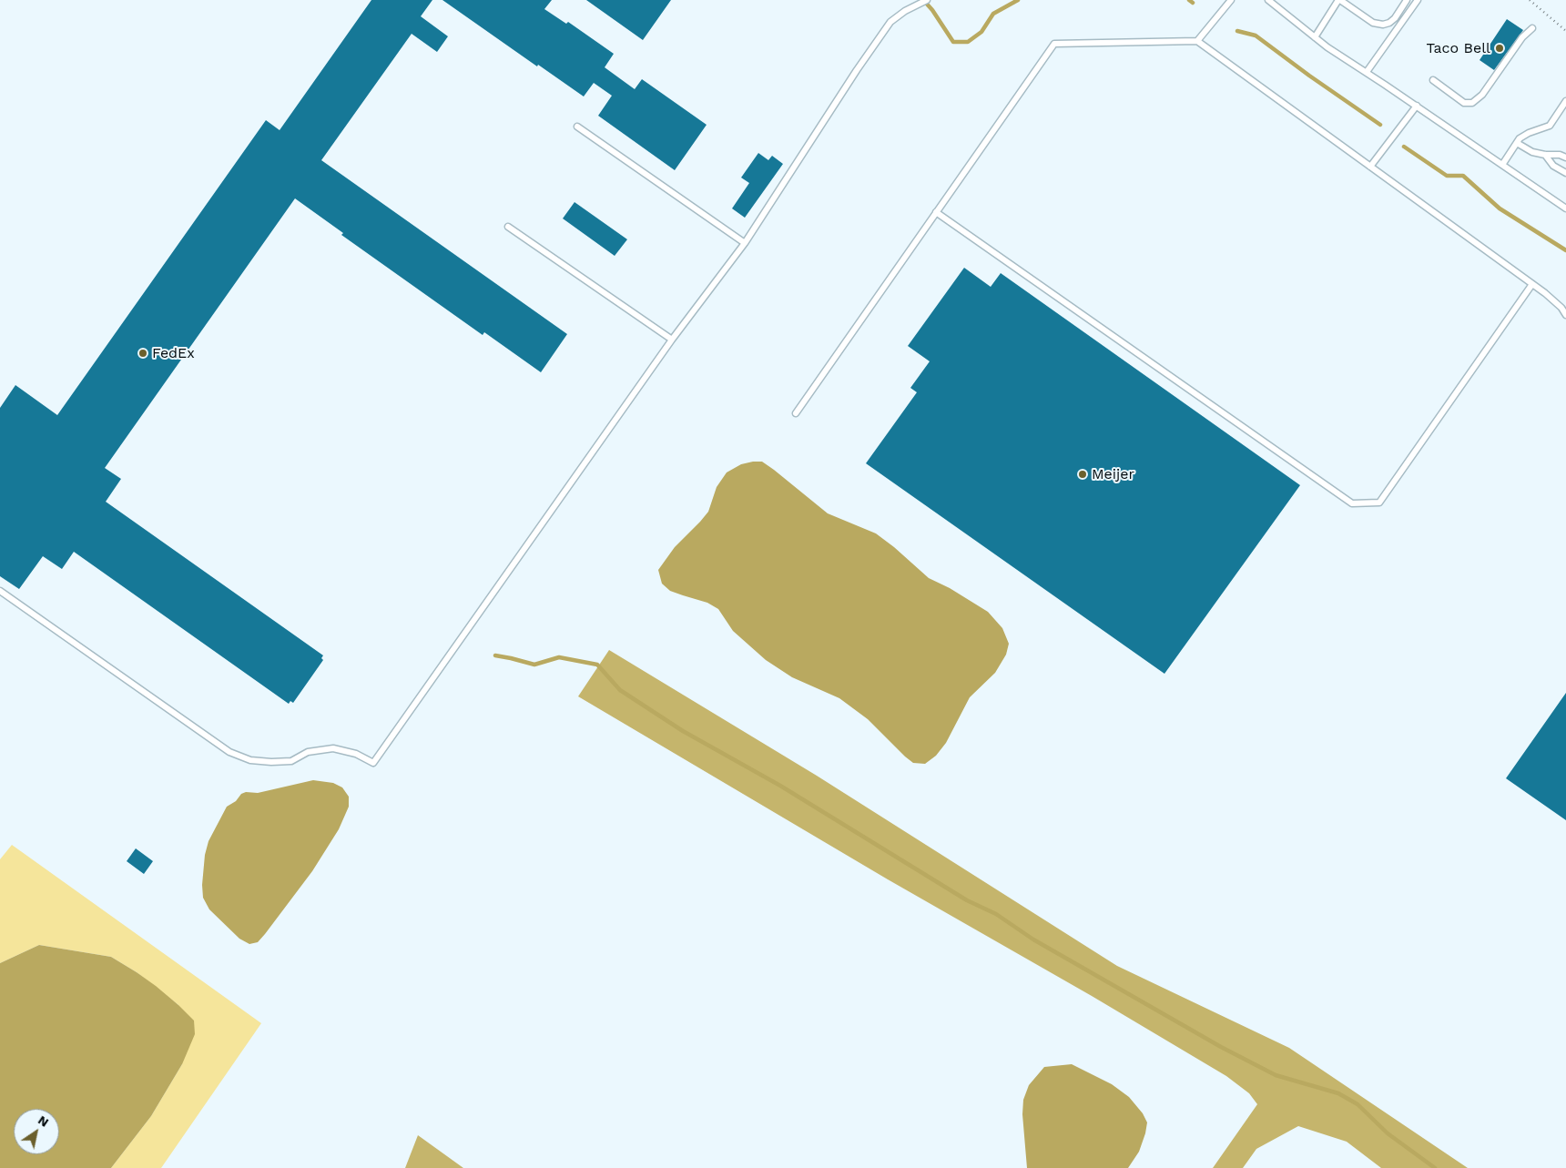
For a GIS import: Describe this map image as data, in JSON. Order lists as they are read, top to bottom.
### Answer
{
  "places": ["Taco Bell", "FedEx", "Meijer"],
  "north": "top right"
}
